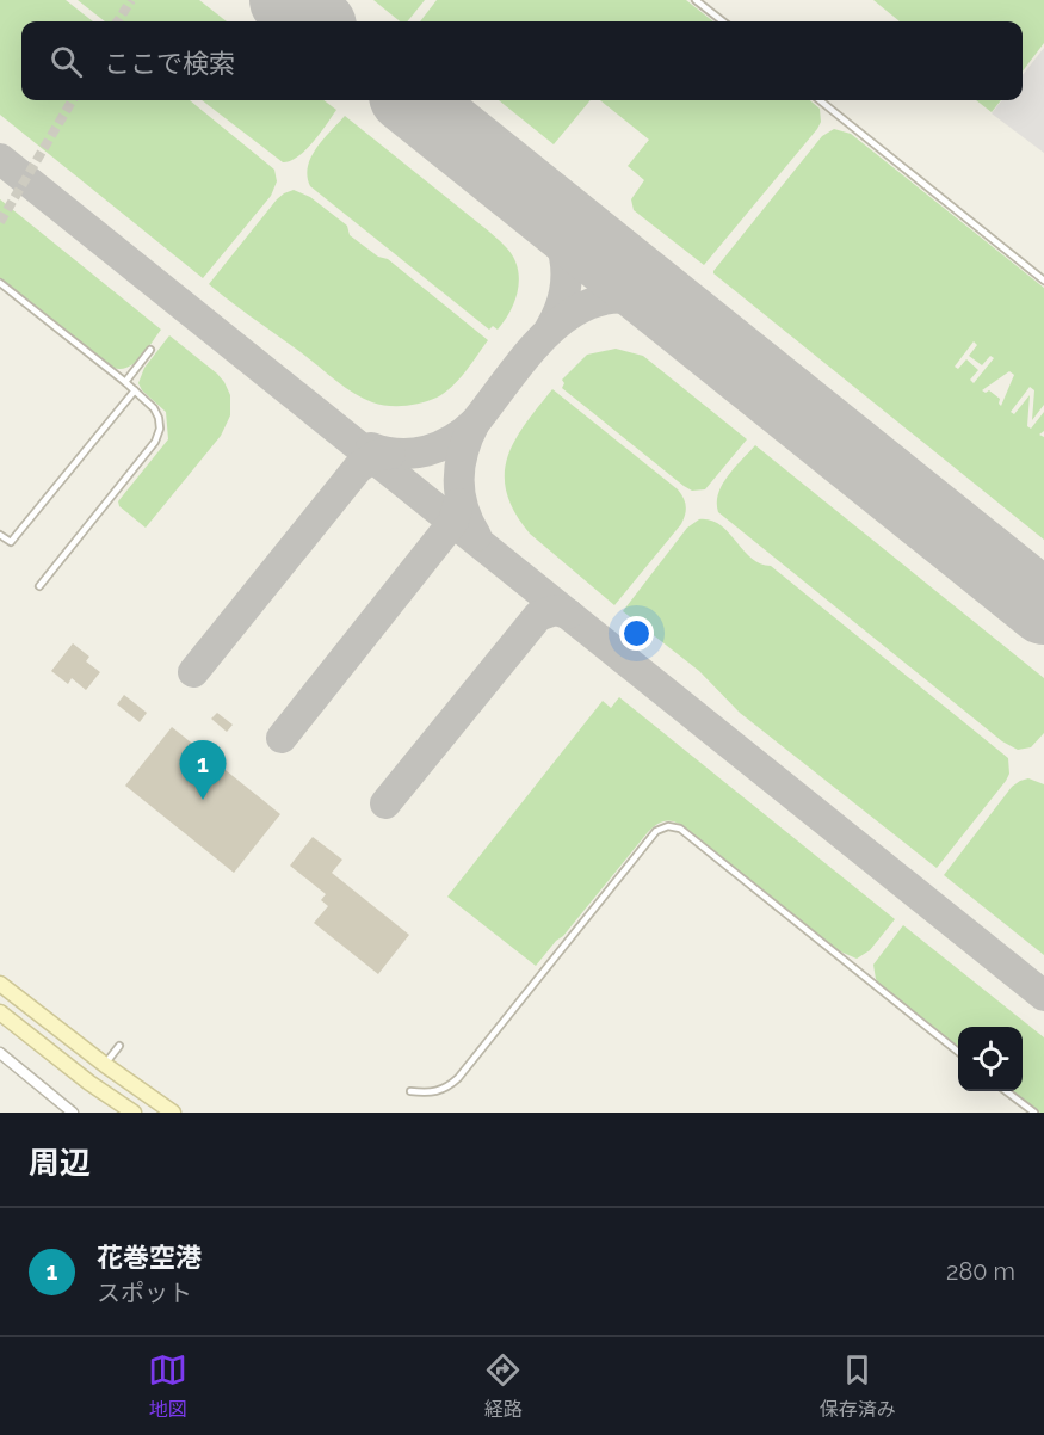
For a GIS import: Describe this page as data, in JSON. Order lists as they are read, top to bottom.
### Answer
{
  "page": {
    "search": "ここで検索",
    "pins": "1",
    "heading": "周辺",
    "list": [
      {
        "mark": "1",
        "name": "花巻空港",
        "note": "スポット",
        "value": "280 m"
      }
    ],
    "nav": ["地図", "経路", "保存済み"]
  }
}
